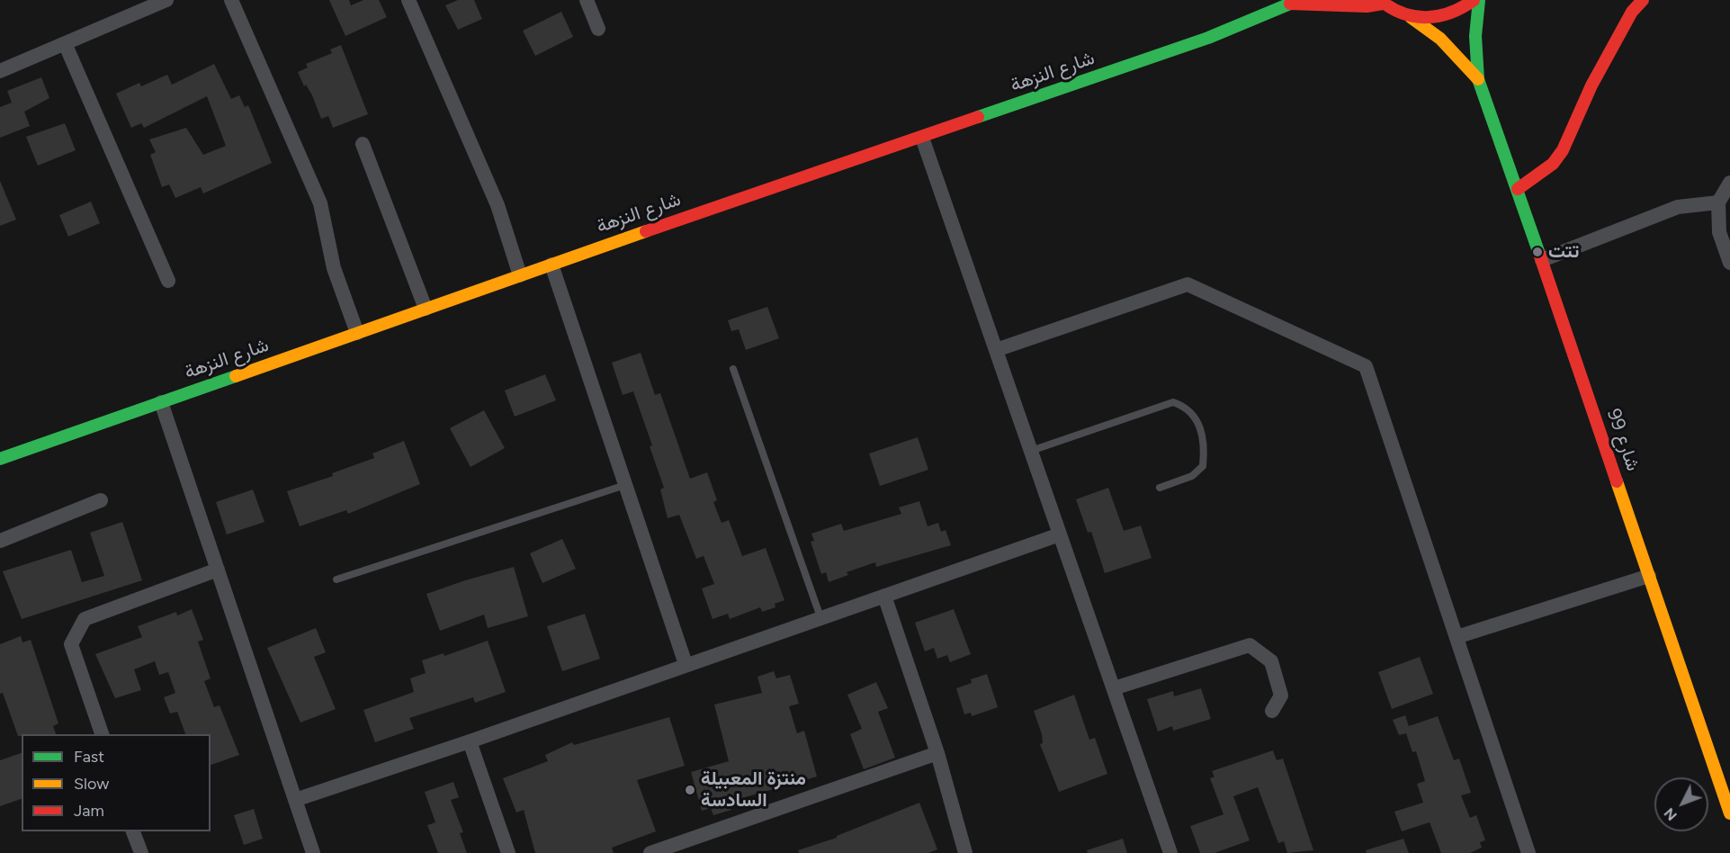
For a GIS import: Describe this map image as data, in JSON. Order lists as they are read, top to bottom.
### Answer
{
  "streets": {
    "main road": ["شارع النزهة", "شارع 99"]
  },
  "places": ["تتت", "منتزة المعبيلة السادسة"],
  "legend": ["Fast", "Slow", "Jam"],
  "north": "bottom left"
}
